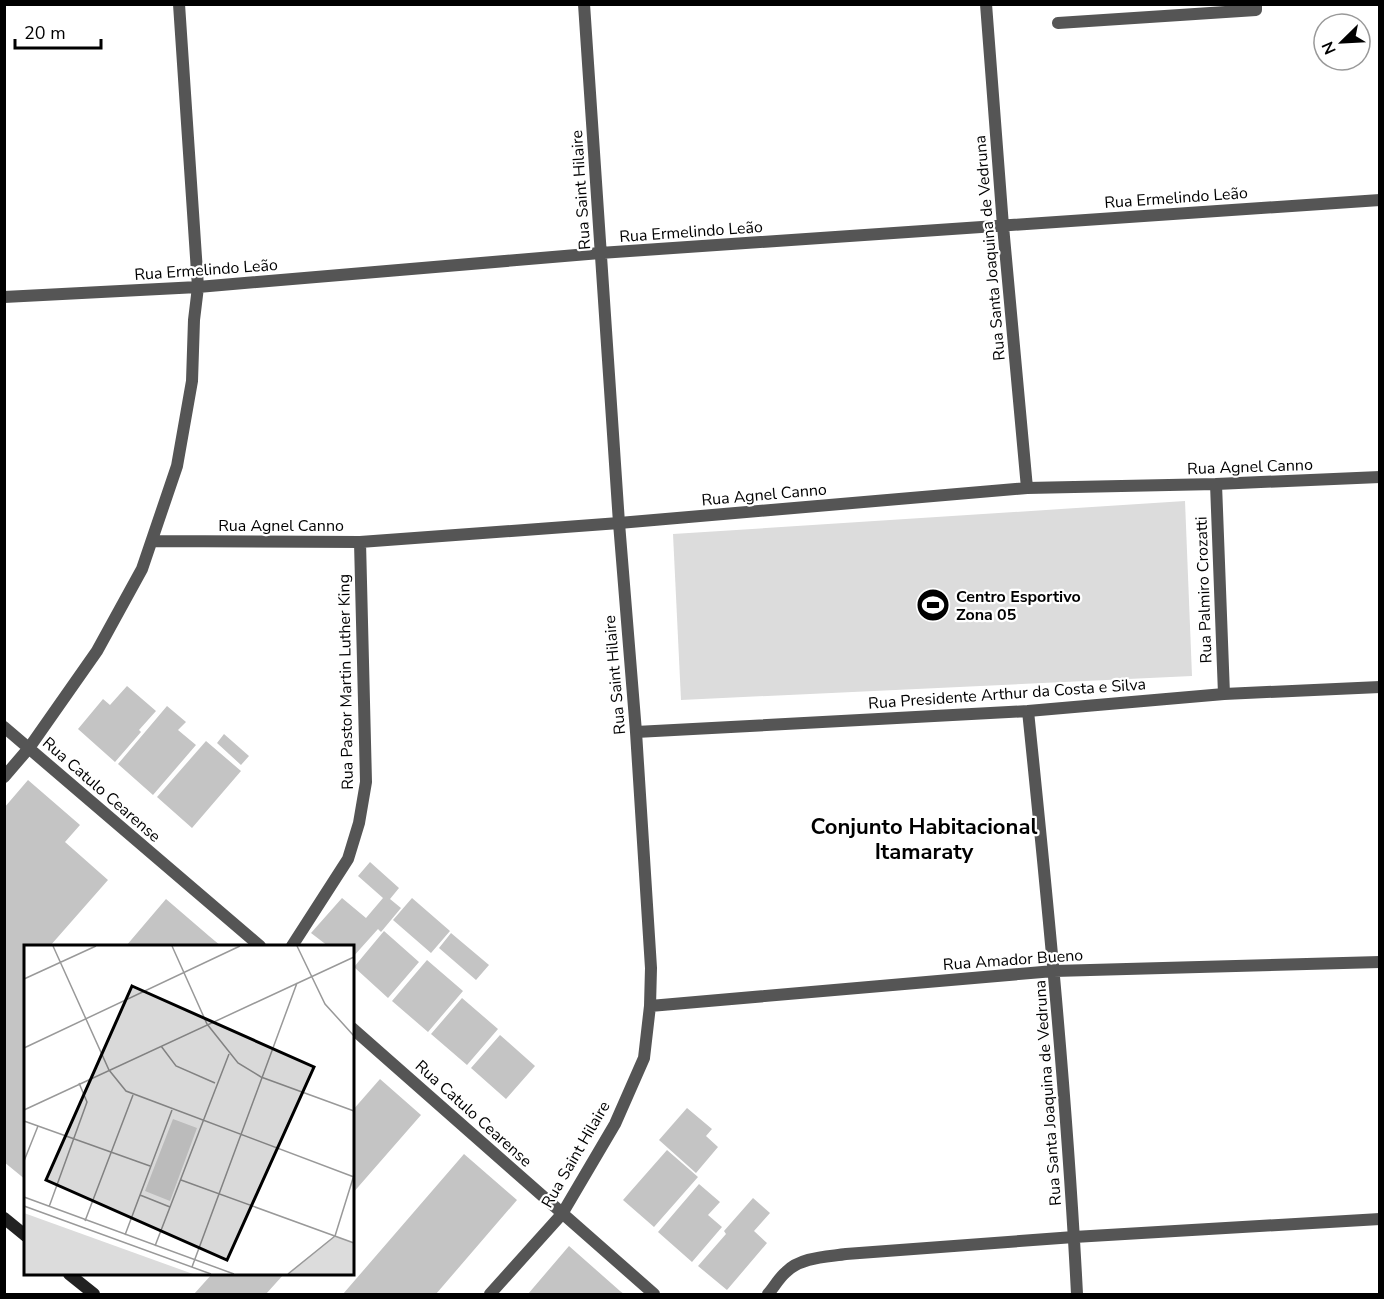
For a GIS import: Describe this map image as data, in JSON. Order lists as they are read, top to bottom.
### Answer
{
  "streets": {
    "street": [
      "Rua Saint Hilaire",
      "Rua Ermelindo Leão",
      "Rua Santa Joaquina de Vedruna",
      "Rua Agnel Canno",
      "Rua Palmiro Crozatti",
      "Rua Pastor Martin Luther King",
      "Rua Presidente Arthur da Costa e Silva",
      "Rua Catulo Cearense",
      "Rua Amador Bueno"
    ]
  },
  "crossings": [
    ["Rua Saint Hilaire", "Rua Ermelindo Leão"],
    ["Rua Saint Hilaire", "Rua Agnel Canno"],
    ["Rua Saint Hilaire", "Rua Presidente Arthur da Costa e Silva"],
    ["Rua Saint Hilaire", "Rua Catulo Cearense"],
    ["Rua Saint Hilaire", "Rua Amador Bueno"],
    ["Rua Ermelindo Leão", "Rua Santa Joaquina de Vedruna"],
    ["Rua Santa Joaquina de Vedruna", "Rua Agnel Canno"],
    ["Rua Santa Joaquina de Vedruna", "Rua Presidente Arthur da Costa e Silva"],
    ["Rua Santa Joaquina de Vedruna", "Rua Amador Bueno"],
    ["Rua Agnel Canno", "Rua Palmiro Crozatti"],
    ["Rua Agnel Canno", "Rua Pastor Martin Luther King"],
    ["Rua Palmiro Crozatti", "Rua Presidente Arthur da Costa e Silva"]
  ],
  "districts": ["Conjunto Habitacional Itamaraty"],
  "places": {
    "sports": ["Centro Esportivo Zona 05"]
  },
  "scale_bar": "20 m",
  "north": "bottom left"
}
